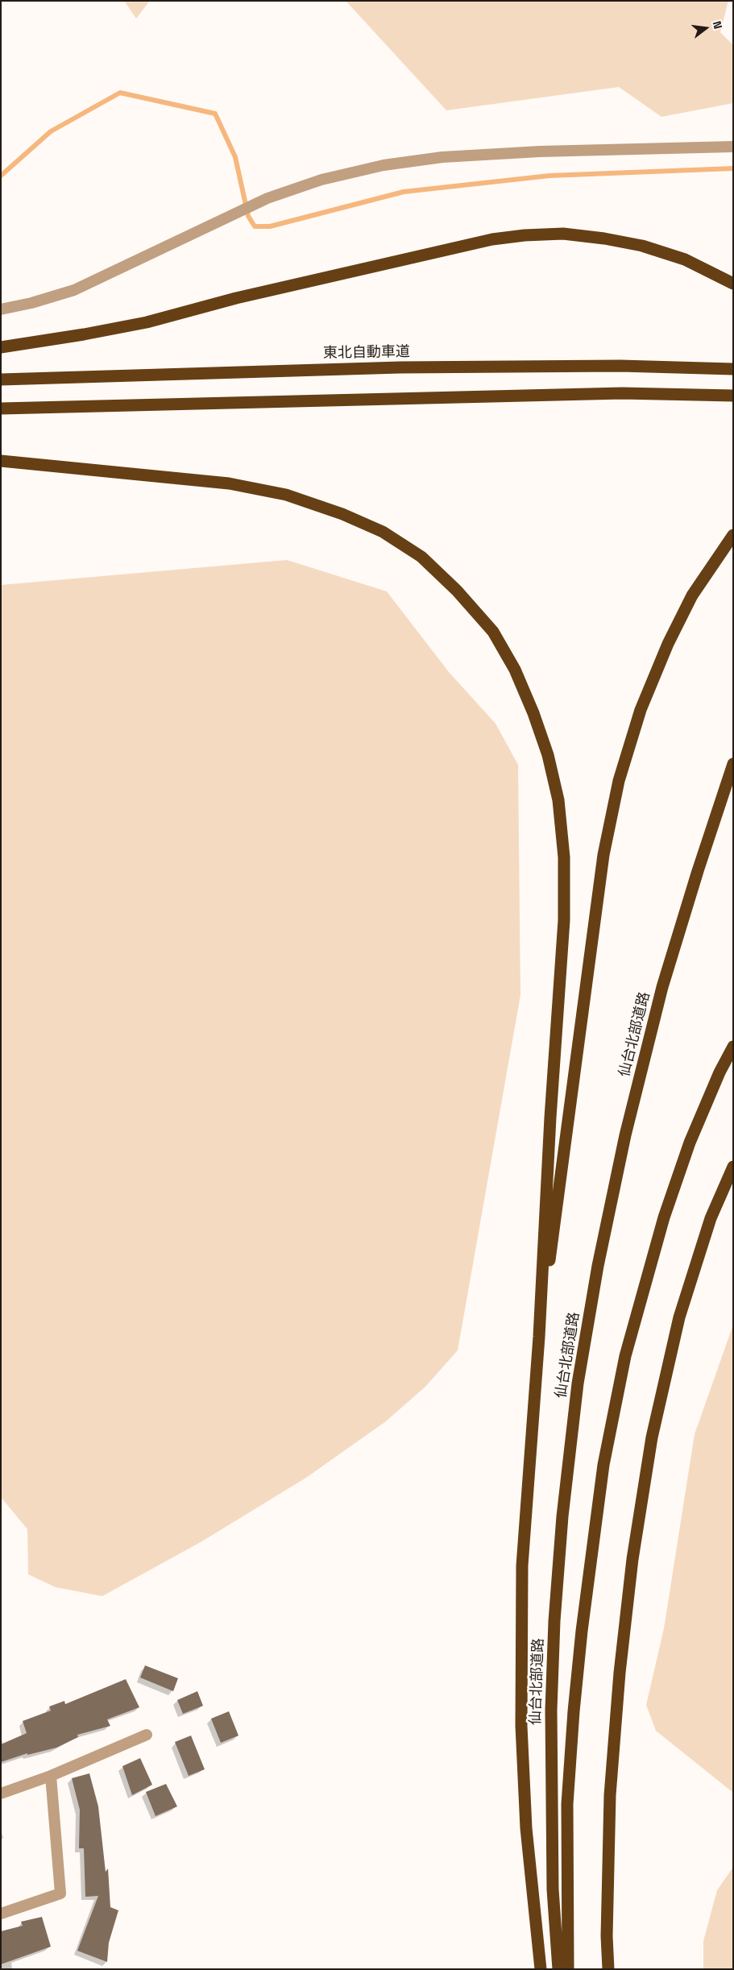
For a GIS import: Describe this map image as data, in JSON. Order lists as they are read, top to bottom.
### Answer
{
  "streets": {
    "highway": ["東北自動車道", "仙台北部道路"]
  },
  "north": "right"
}
